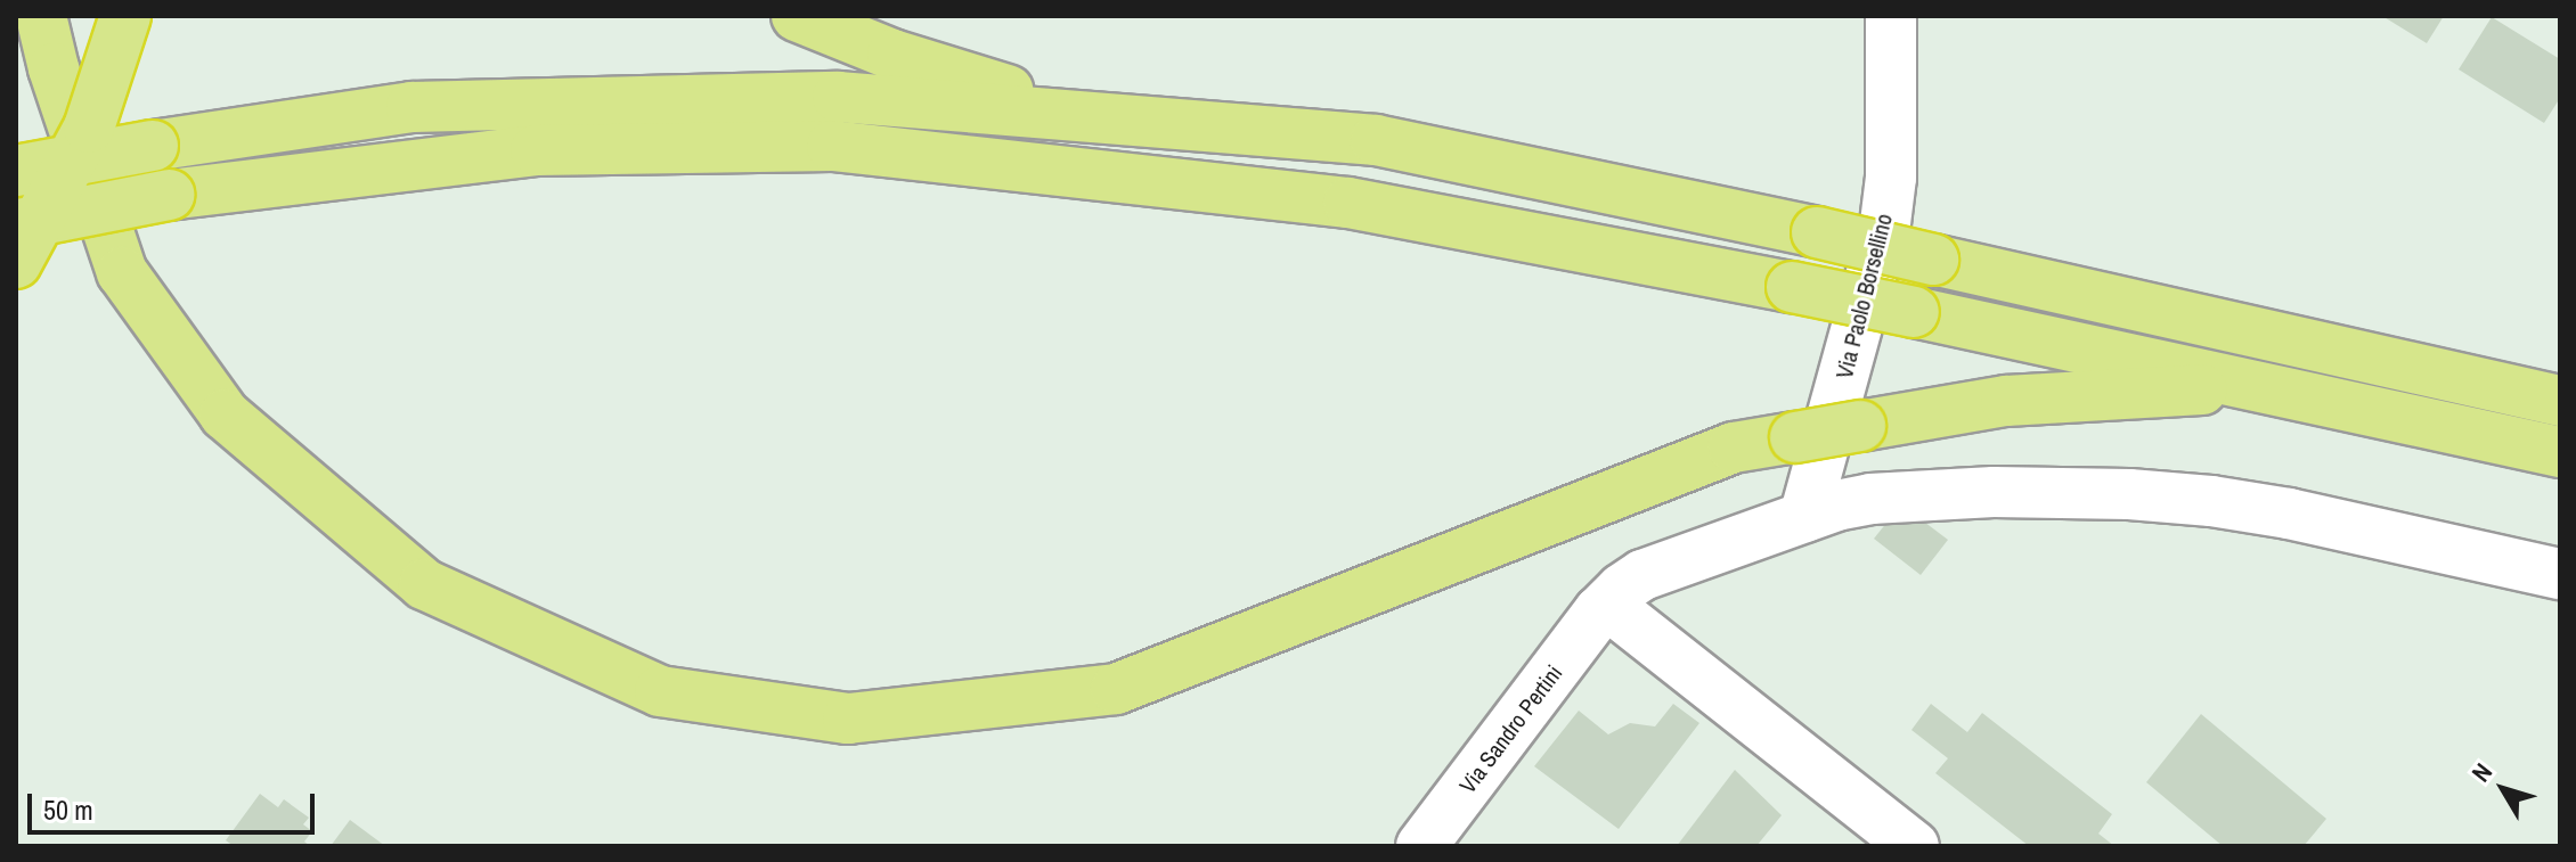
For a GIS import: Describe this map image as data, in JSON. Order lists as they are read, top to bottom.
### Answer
{
  "streets": {
    "street": ["Via Paolo Borsellino", "Via Sandro Pertini"]
  },
  "crossings": [
    ["Via Paolo Borsellino", "Via Sandro Pertini"]
  ],
  "scale_bar": "50 m",
  "north": "top left"
}
